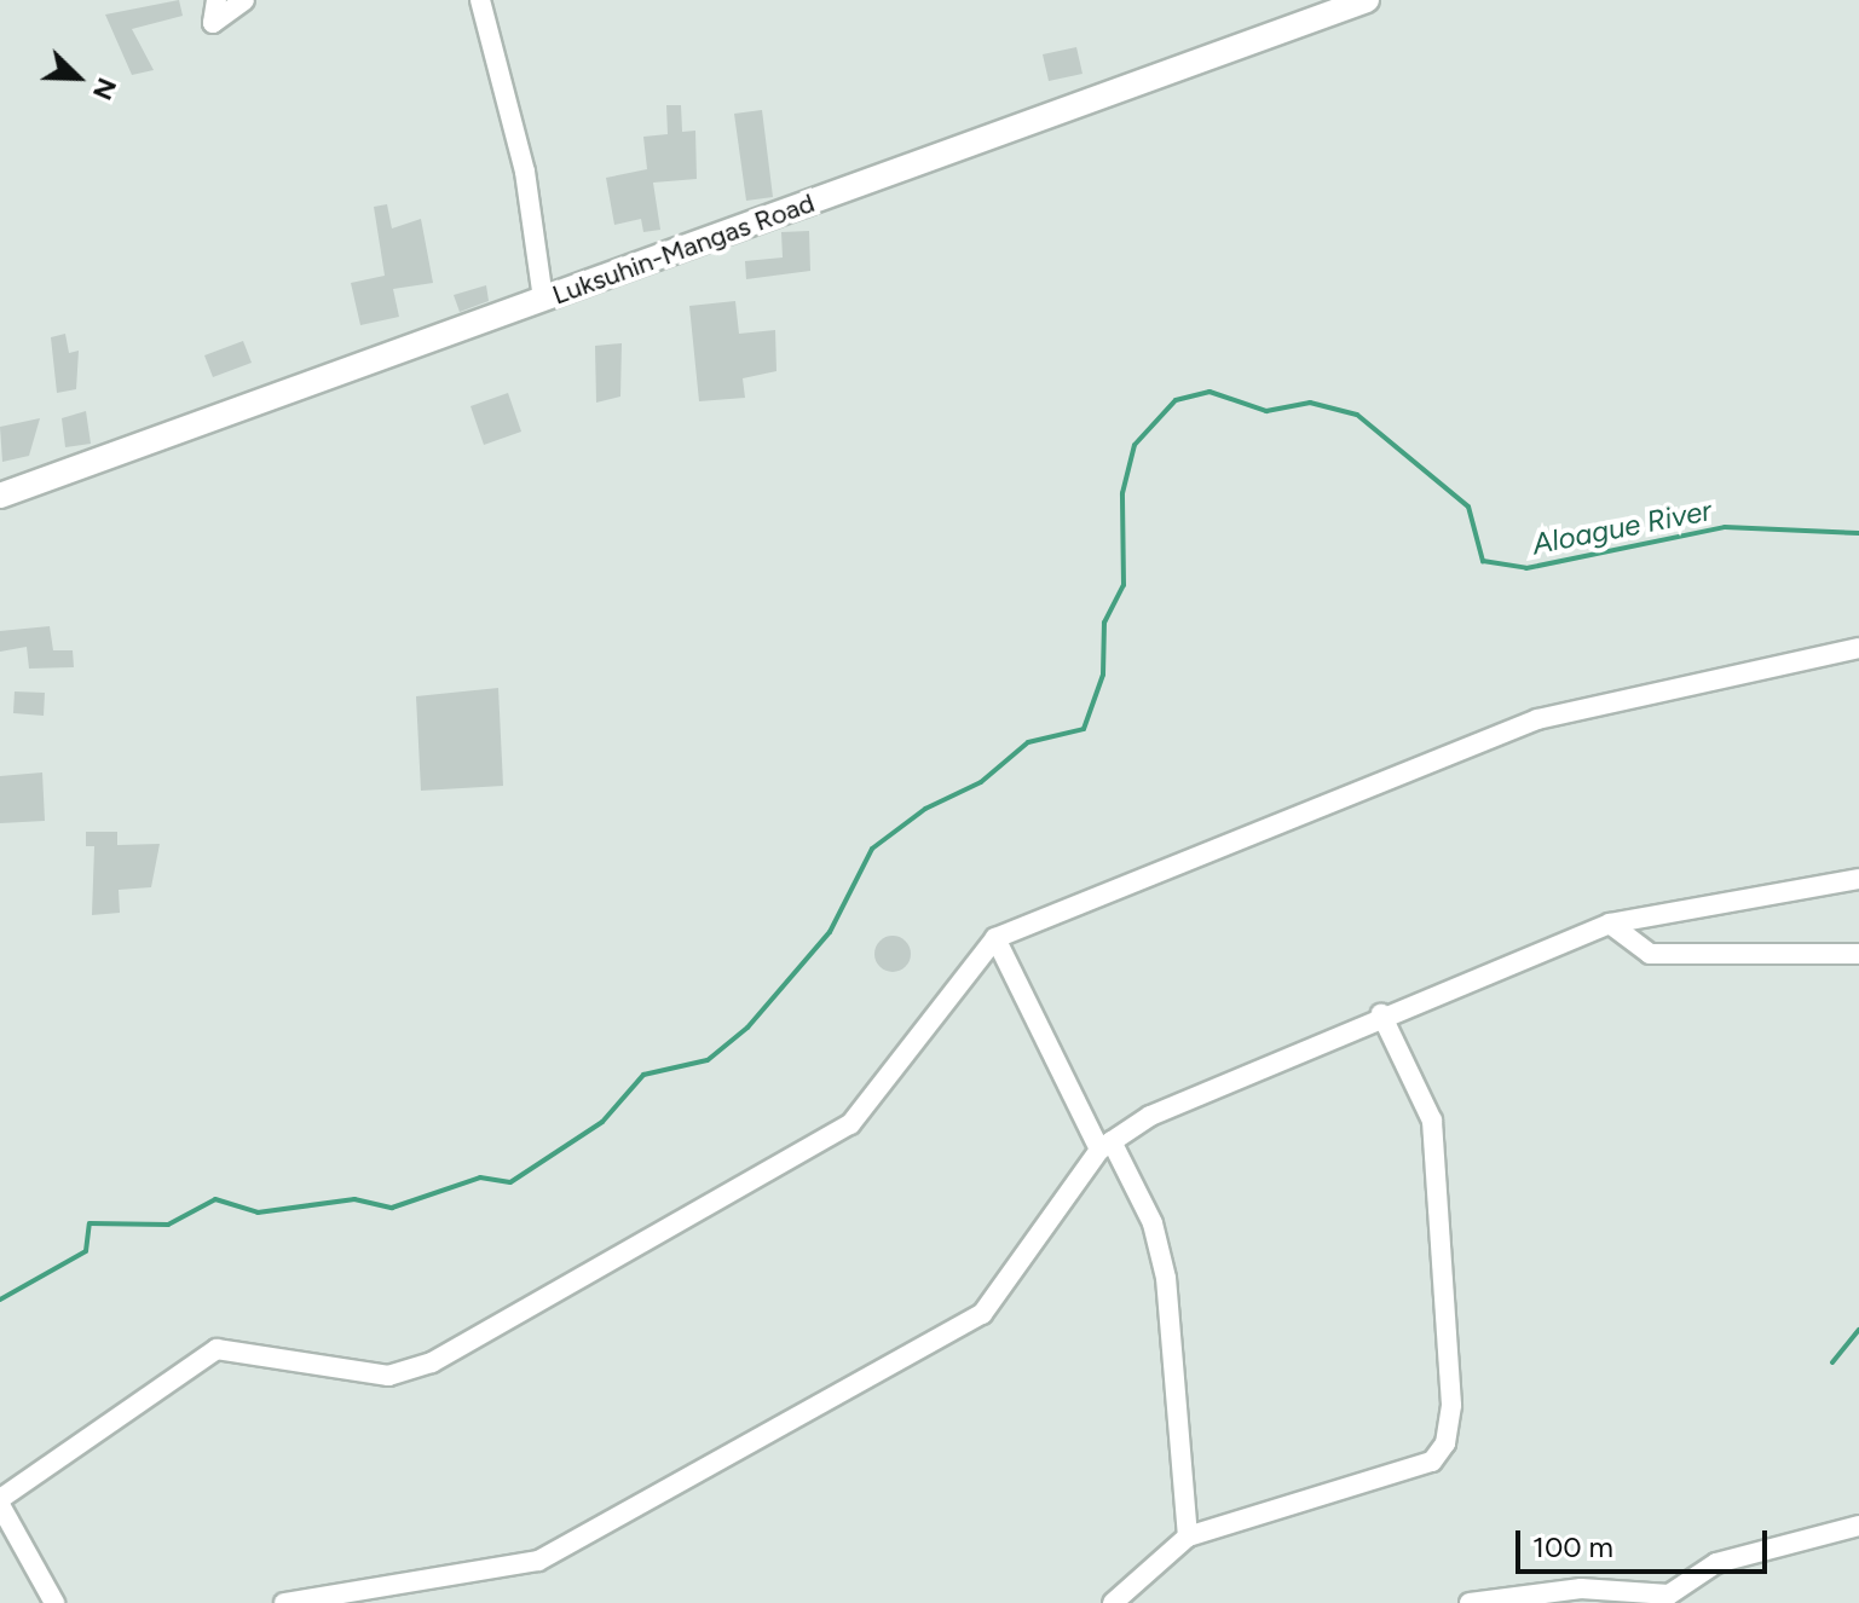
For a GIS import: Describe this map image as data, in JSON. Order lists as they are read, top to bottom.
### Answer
{
  "streets": {
    "main road": ["Luksuhin-Mangas Road"]
  },
  "water": ["Aloague River"],
  "scale_bar": "100 m",
  "north": "bottom right"
}
